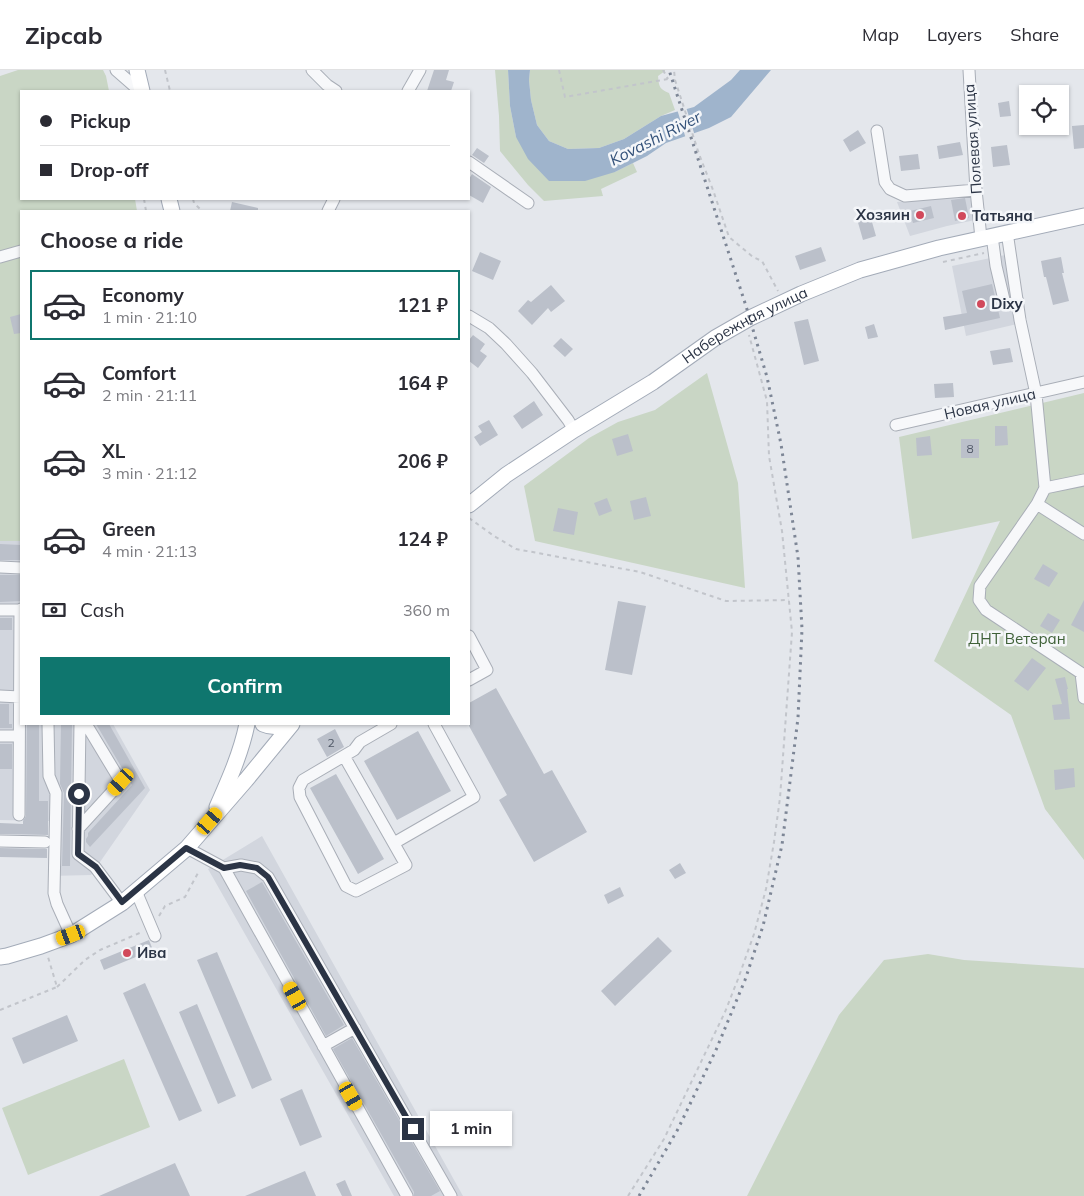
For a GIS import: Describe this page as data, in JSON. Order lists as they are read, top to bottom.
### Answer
{
  "streets": {
    "main road": ["Набережная улица"],
    "street": ["Полевая улица", "Новая улица"]
  },
  "crossings": [
    ["Полевая улица", "Набережная улица"]
  ],
  "water": ["Kovashi River"],
  "parks": ["ДНТ Ветеран"],
  "places": [
    "Хозяин",
    "Татьяна",
    "Dixy",
    "Ива"
  ],
  "house_numbers": ["8", "2"],
  "page": {
    "header": "Zipcab",
    "nav": ["Map", "Layers", "Share"],
    "banner": ["Pickup", "Drop-off"],
    "heading": "Choose a ride",
    "list": [
      {
        "name": "Economy",
        "note": "1 min · 21:10",
        "value": "121 ₽"
      },
      {
        "name": "Comfort",
        "note": "2 min · 21:11",
        "value": "164 ₽"
      },
      {
        "name": "XL",
        "note": "3 min · 21:12",
        "value": "206 ₽"
      },
      {
        "name": "Green",
        "note": "4 min · 21:13",
        "value": "124 ₽"
      }
    ],
    "pay": ["Cash", "360 m"],
    "buttons": "Confirm",
    "bubble": "1 min"
  }
}
